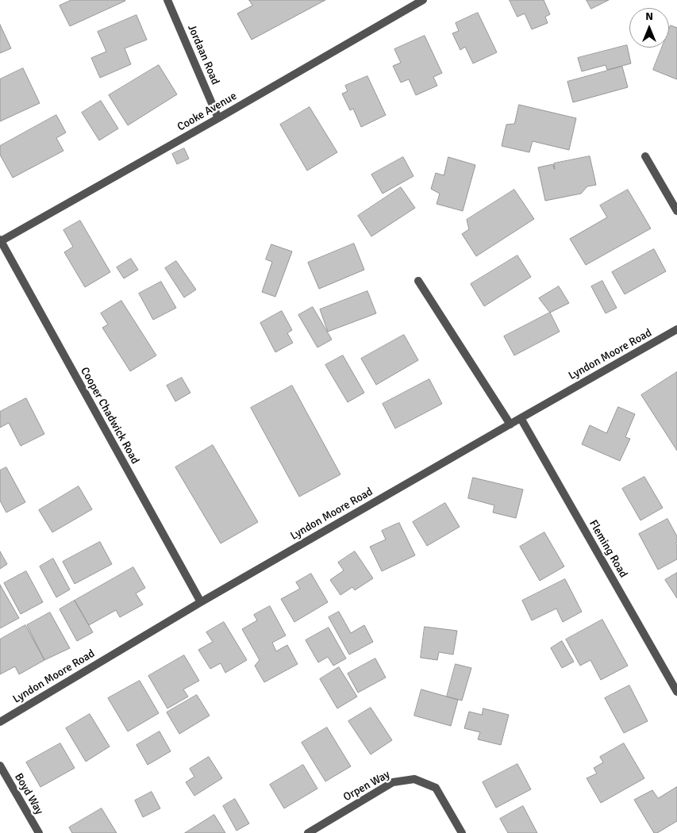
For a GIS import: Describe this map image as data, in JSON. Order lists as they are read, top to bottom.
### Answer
{
  "streets": {
    "street": [
      "Jordaan Road",
      "Cooke Avenue",
      "Lyndon Moore Road",
      "Cooper Chadwick Road",
      "Fleming Road",
      "Orpen Way",
      "Boyd Way"
    ]
  },
  "crossings": [
    ["Jordaan Road", "Cooke Avenue"],
    ["Cooke Avenue", "Cooper Chadwick Road"],
    ["Lyndon Moore Road", "Cooper Chadwick Road"],
    ["Lyndon Moore Road", "Fleming Road"]
  ],
  "north": "top"
}
